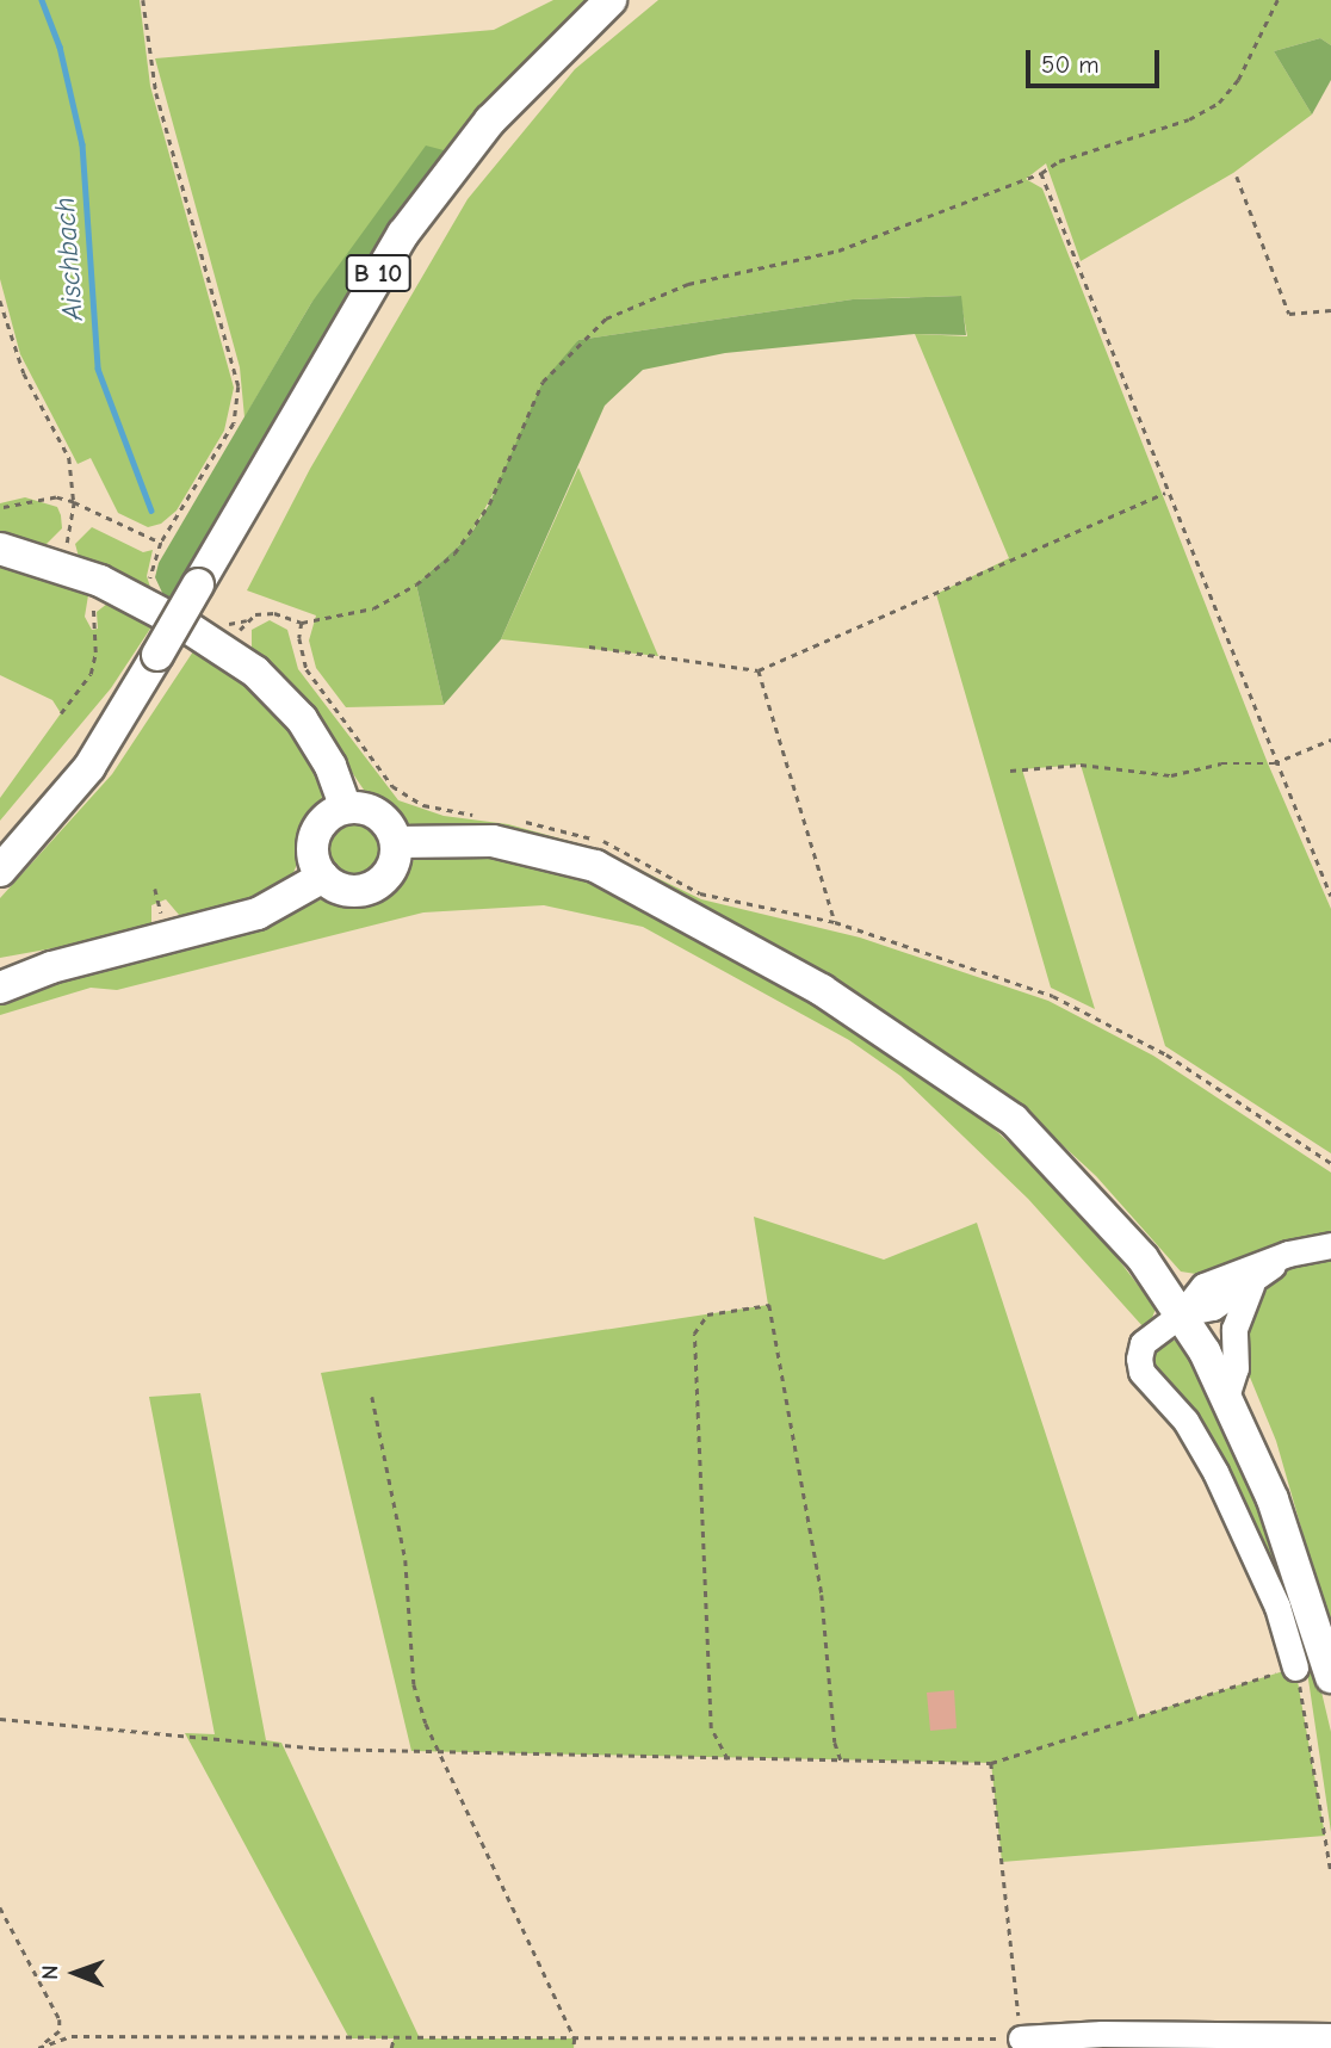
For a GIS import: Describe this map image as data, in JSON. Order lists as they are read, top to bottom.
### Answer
{
  "streets": {
    "main road": ["B 10"]
  },
  "water": ["Aischbach"],
  "scale_bar": "50 m",
  "north": "left"
}
